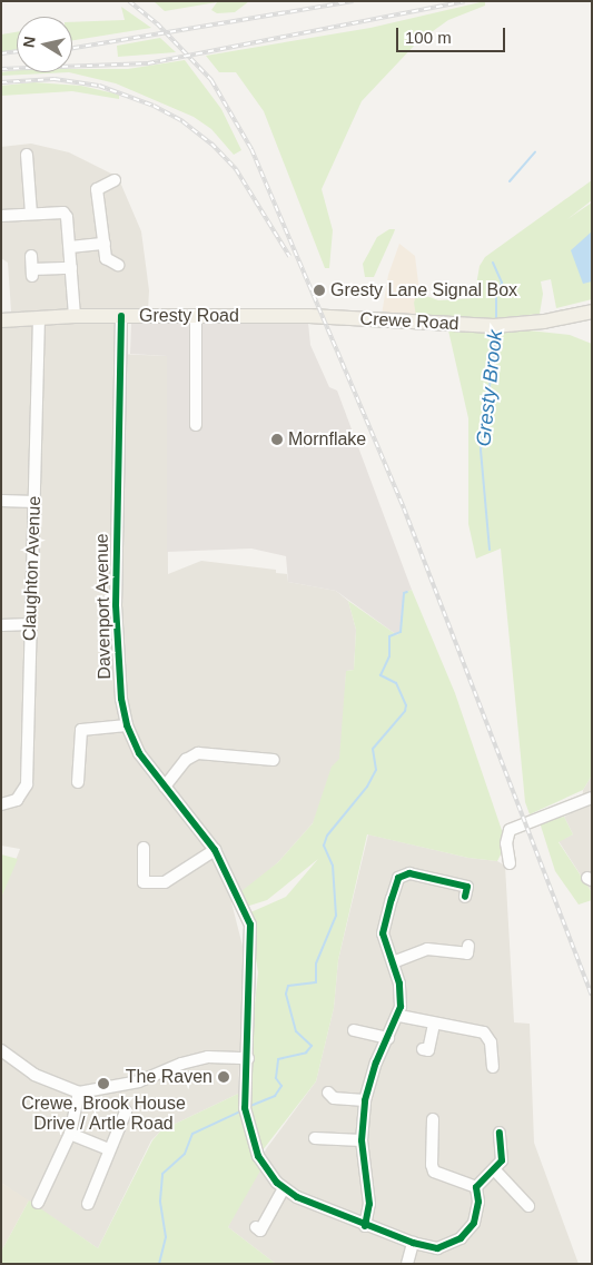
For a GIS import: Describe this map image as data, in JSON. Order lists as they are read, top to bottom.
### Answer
{
  "streets": {
    "main road": ["Gresty Road", "Crewe Road"],
    "street": ["Claughton Avenue", "Davenport Avenue"]
  },
  "crossings": [
    ["Gresty Road", "Crewe Road"],
    ["Gresty Road", "Claughton Avenue"],
    ["Gresty Road", "Davenport Avenue"]
  ],
  "water": ["Gresty Brook"],
  "places": [
    "Gresty Lane Signal Box",
    "Mornflake",
    "The Raven",
    "Crewe, Brook House Drive / Artle Road"
  ],
  "scale_bar": "100 m",
  "north": "left"
}
